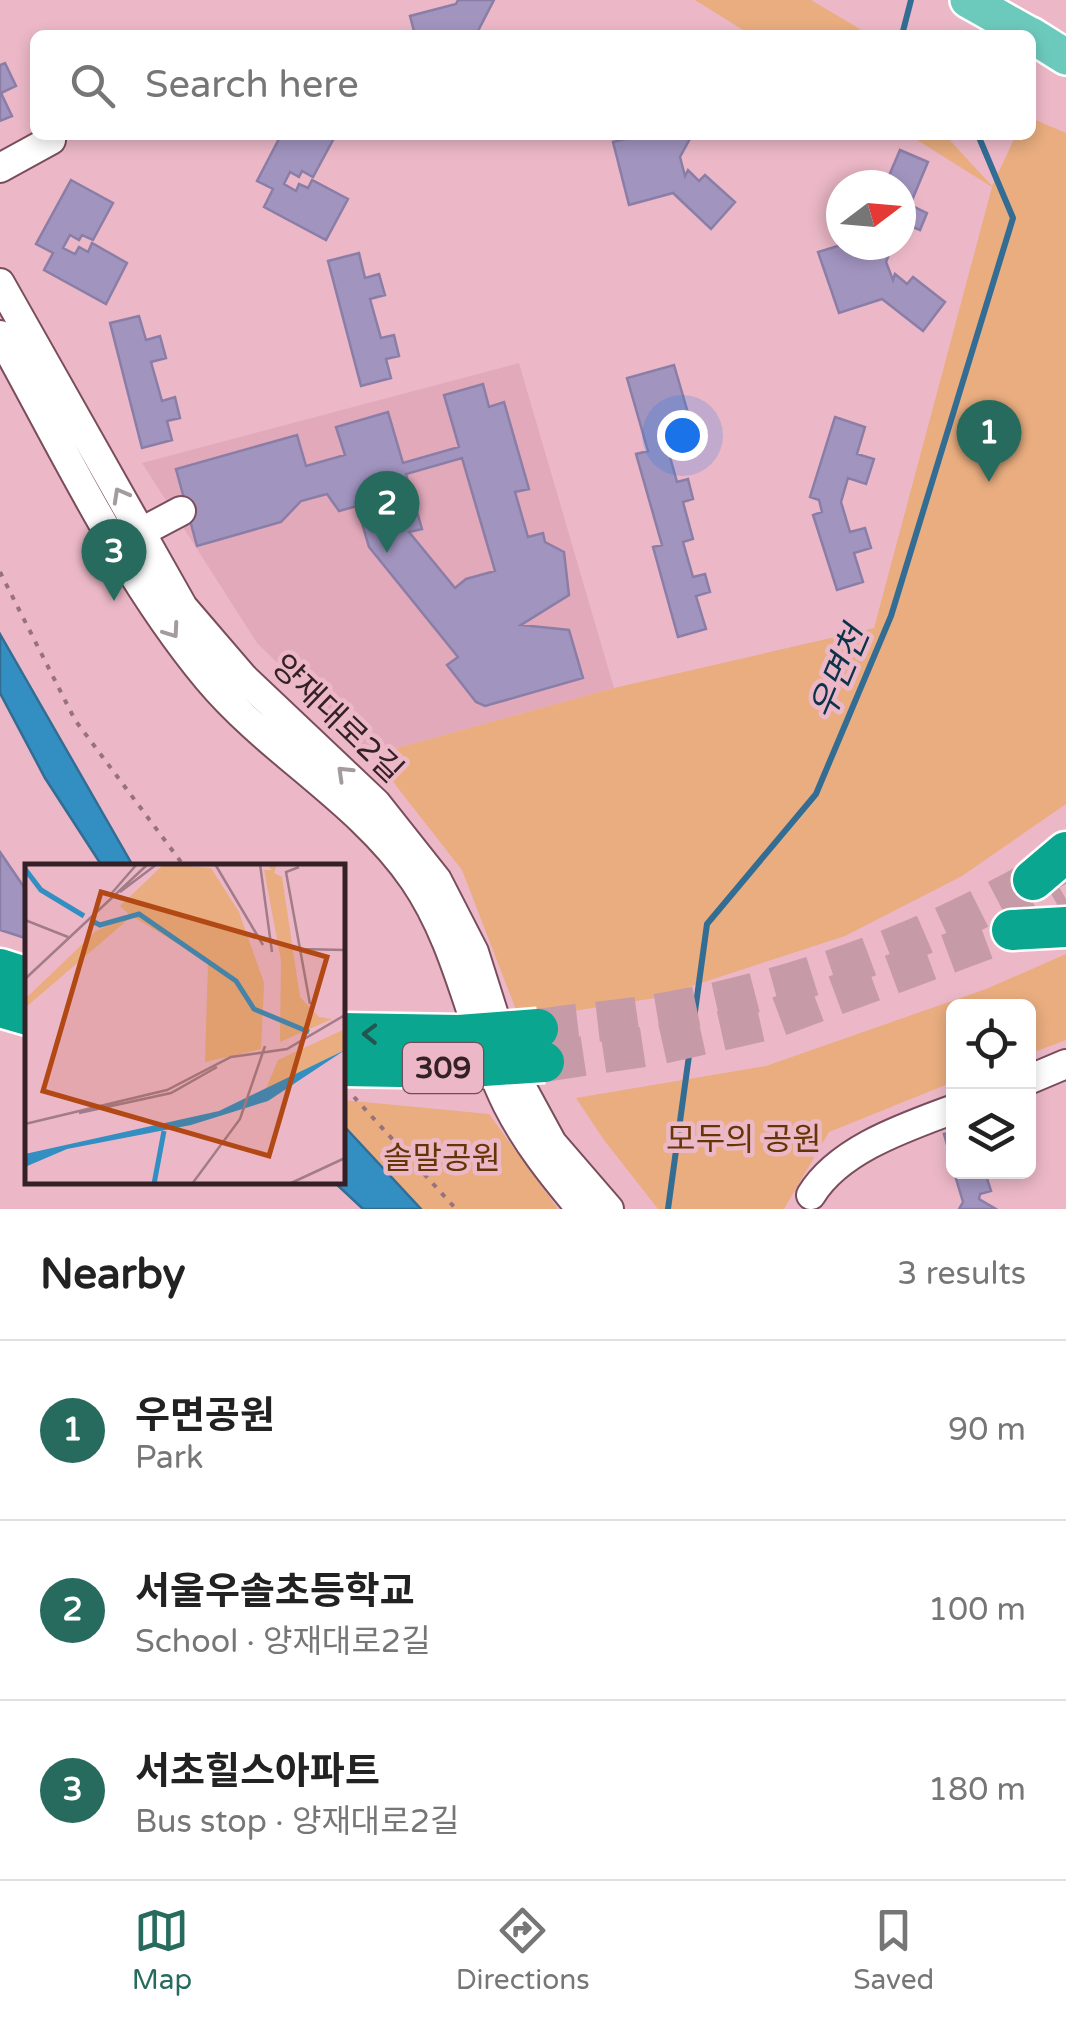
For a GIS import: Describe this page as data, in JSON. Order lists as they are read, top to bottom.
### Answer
{
  "streets": {
    "highway": ["309"],
    "street": ["양재대로2길"]
  },
  "water": ["우면천"],
  "parks": ["모두의 공원", "솔말공원"],
  "north": "right",
  "page": {
    "search": "Search here",
    "pins": ["1", "2", "3"],
    "heading": ["Nearby", "3 results"],
    "list": [
      {
        "mark": "1",
        "name": "우면공원",
        "note": "Park",
        "value": "90 m"
      },
      {
        "mark": "2",
        "name": "서울우솔초등학교",
        "note": "School · 양재대로2길",
        "value": "100 m"
      },
      {
        "mark": "3",
        "name": "서초힐스아파트",
        "note": "Bus stop · 양재대로2길",
        "value": "180 m"
      }
    ],
    "nav": ["Map", "Directions", "Saved"]
  }
}
